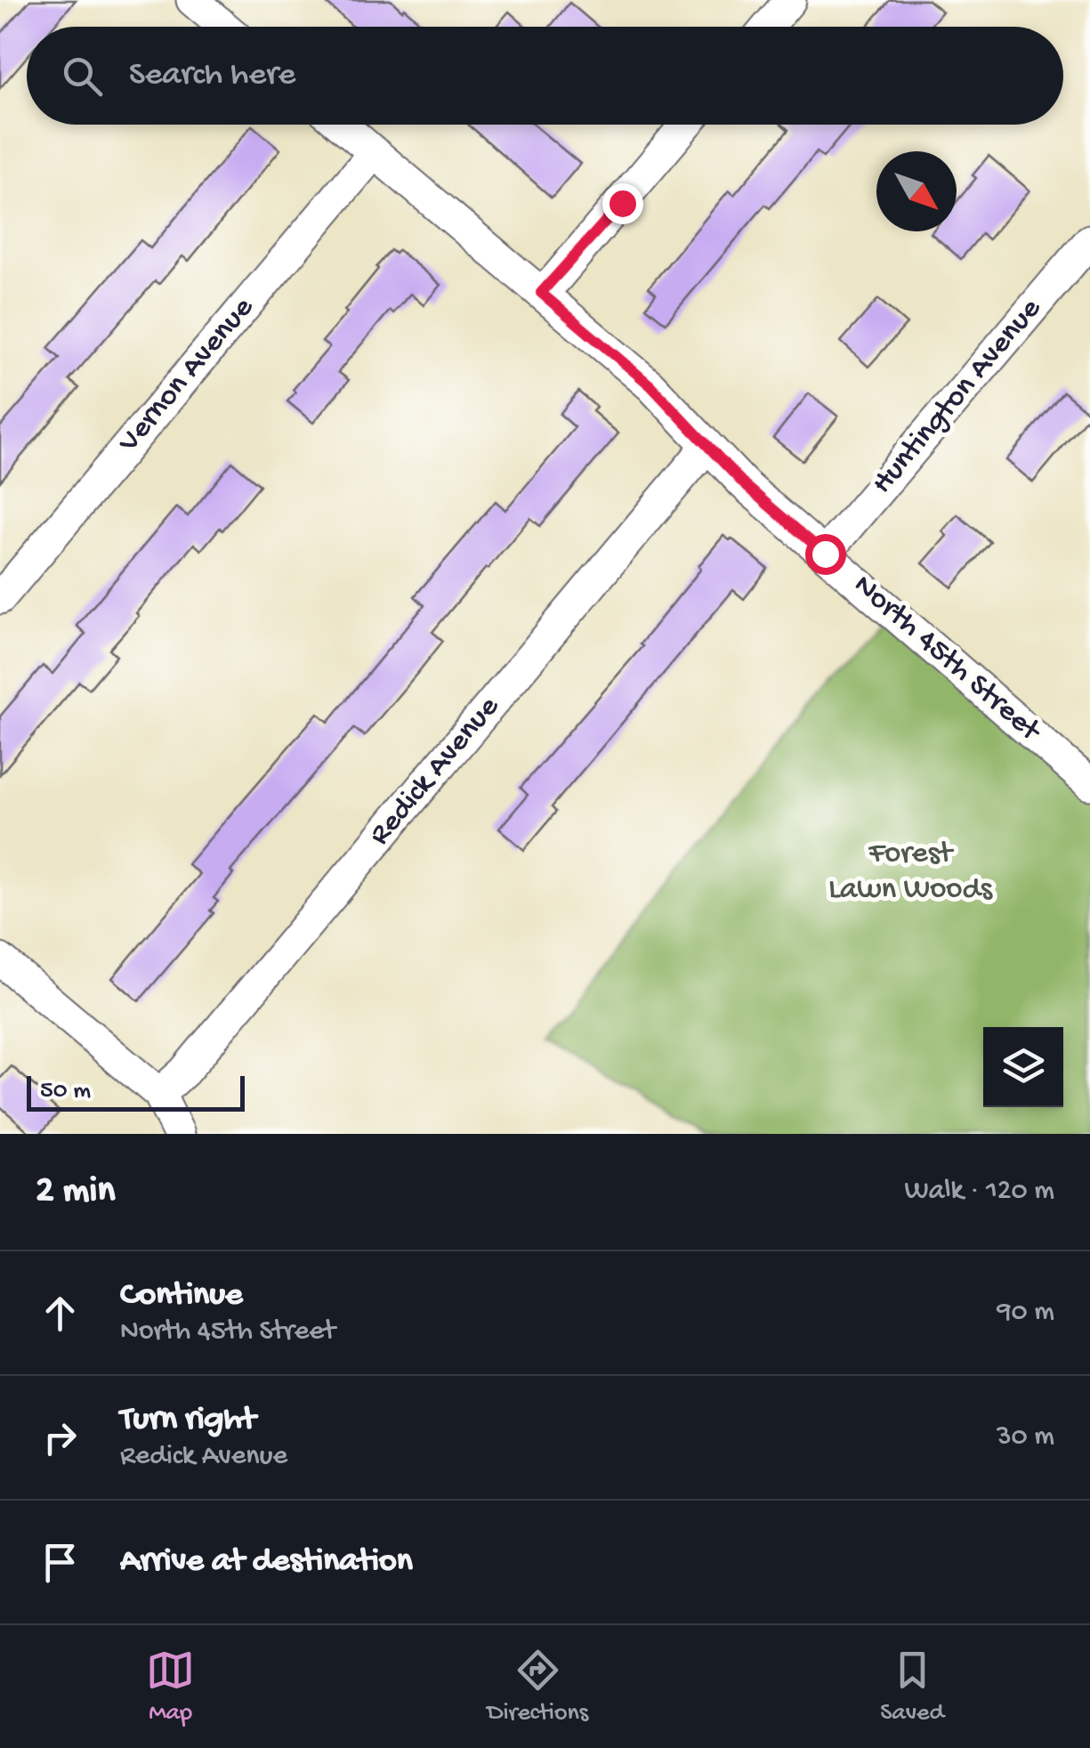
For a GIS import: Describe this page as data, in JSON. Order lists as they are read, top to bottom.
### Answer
{
  "streets": {
    "street": [
      "Vernon Avenue",
      "Huntington Avenue",
      "North 45th Street",
      "Redick Avenue"
    ]
  },
  "crossings": [
    ["Vernon Avenue", "North 45th Street"],
    ["Huntington Avenue", "North 45th Street"],
    ["North 45th Street", "Redick Avenue"]
  ],
  "parks": ["Forest Lawn Woods"],
  "scale_bar": "50 m",
  "north": "bottom right",
  "page": {
    "search": "Search here",
    "scale": "50 m",
    "heading": ["2 min", "Walk · 120 m"],
    "list": [
      ["Continue", "North 45th Street", "90 m"],
      ["Turn right", "Redick Avenue", "30 m"],
      "Arrive at destination"
    ],
    "nav": ["Map", "Directions", "Saved"]
  }
}
